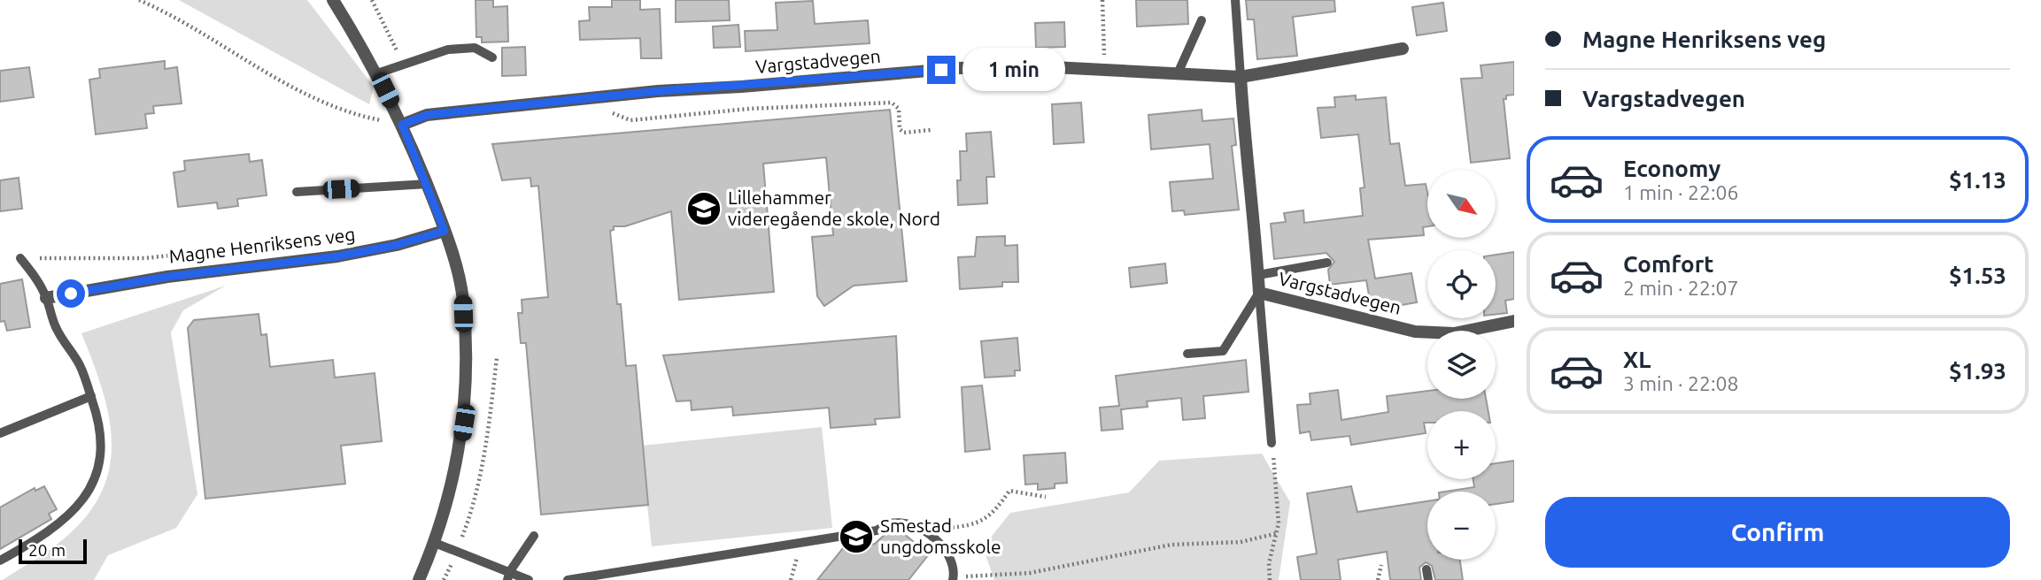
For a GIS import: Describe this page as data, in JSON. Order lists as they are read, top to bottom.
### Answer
{
  "streets": {
    "street": ["Vargstadvegen", "Magne Henriksens veg"]
  },
  "places": {
    "school or university": ["Lillehammer videregående skole, Nord", "Smestad ungdomsskole"]
  },
  "scale_bar": "20 m",
  "north": "bottom right",
  "page": {
    "banner": ["Magne Henriksens veg", "Vargstadvegen"],
    "bubble": "1 min",
    "list": [
      {
        "name": "Economy",
        "note": "1 min · 22:06",
        "value": "$1.13"
      },
      {
        "name": "Comfort",
        "note": "2 min · 22:07",
        "value": "$1.53"
      },
      {
        "name": "XL",
        "note": "3 min · 22:08",
        "value": "$1.93"
      }
    ],
    "map_buttons": ["+", "−"],
    "buttons": "Confirm",
    "scale": "20 m"
  }
}
